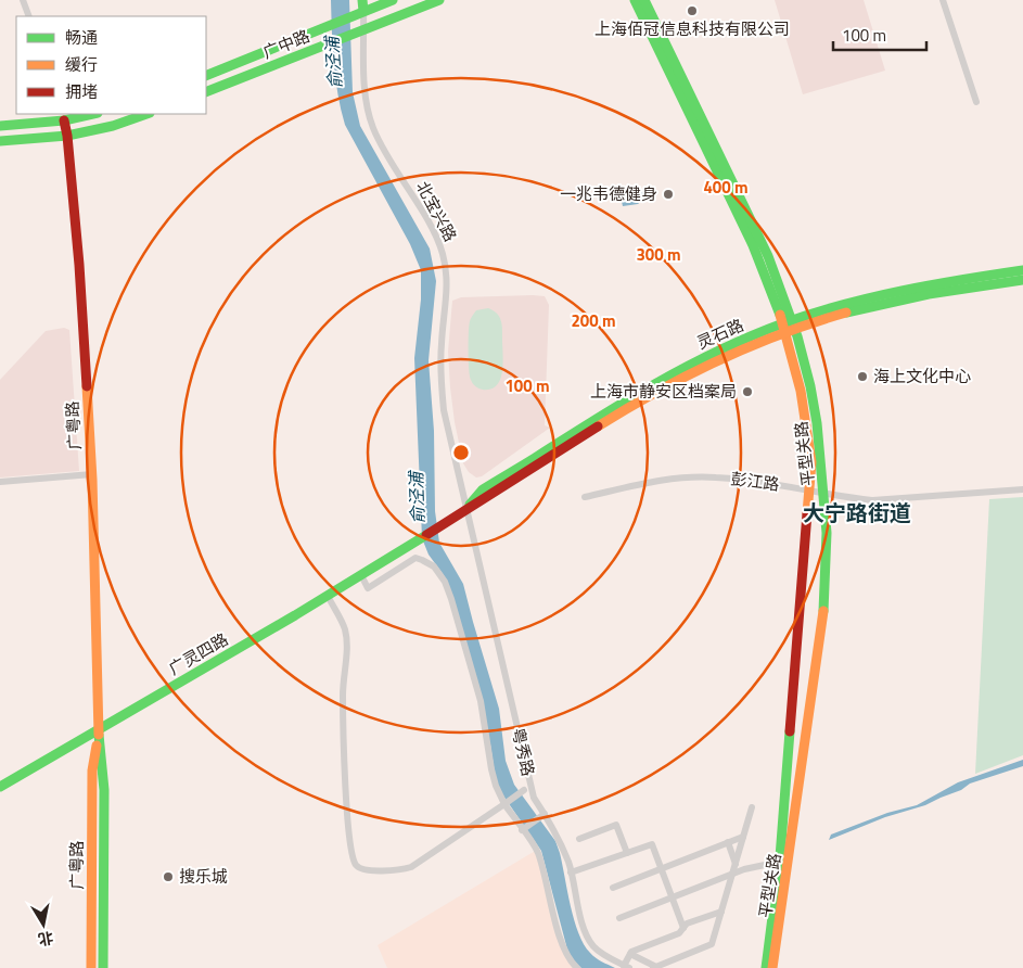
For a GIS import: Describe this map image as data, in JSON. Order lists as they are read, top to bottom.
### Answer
{
  "streets": {
    "main road": [
      "广中路",
      "灵石路",
      "广粤路",
      "平型关路",
      "广灵四路"
    ],
    "street": ["北宝兴路", "彭江路", "粤秀路"]
  },
  "crossings": [
    ["广中路", "北宝兴路"],
    ["北宝兴路", "灵石路"],
    ["北宝兴路", "粤秀路"],
    ["灵石路", "平型关路"],
    ["灵石路", "广灵四路"],
    ["灵石路", "粤秀路"],
    ["广粤路", "广灵四路"],
    ["平型关路", "彭江路"]
  ],
  "districts": ["大宁路街道"],
  "water": ["俞泾浦"],
  "places": [
    "上海佰冠信息科技有限公司",
    "一兆韦德健身",
    "海上文化中心",
    "上海市静安区档案局",
    "搜乐城"
  ],
  "legend": ["畅通", "缓行", "拥堵"],
  "scale_bar": "100 m",
  "north": "bottom",
  "rings": [
    "400 m",
    "300 m",
    "200 m",
    "100 m"
  ]
}
